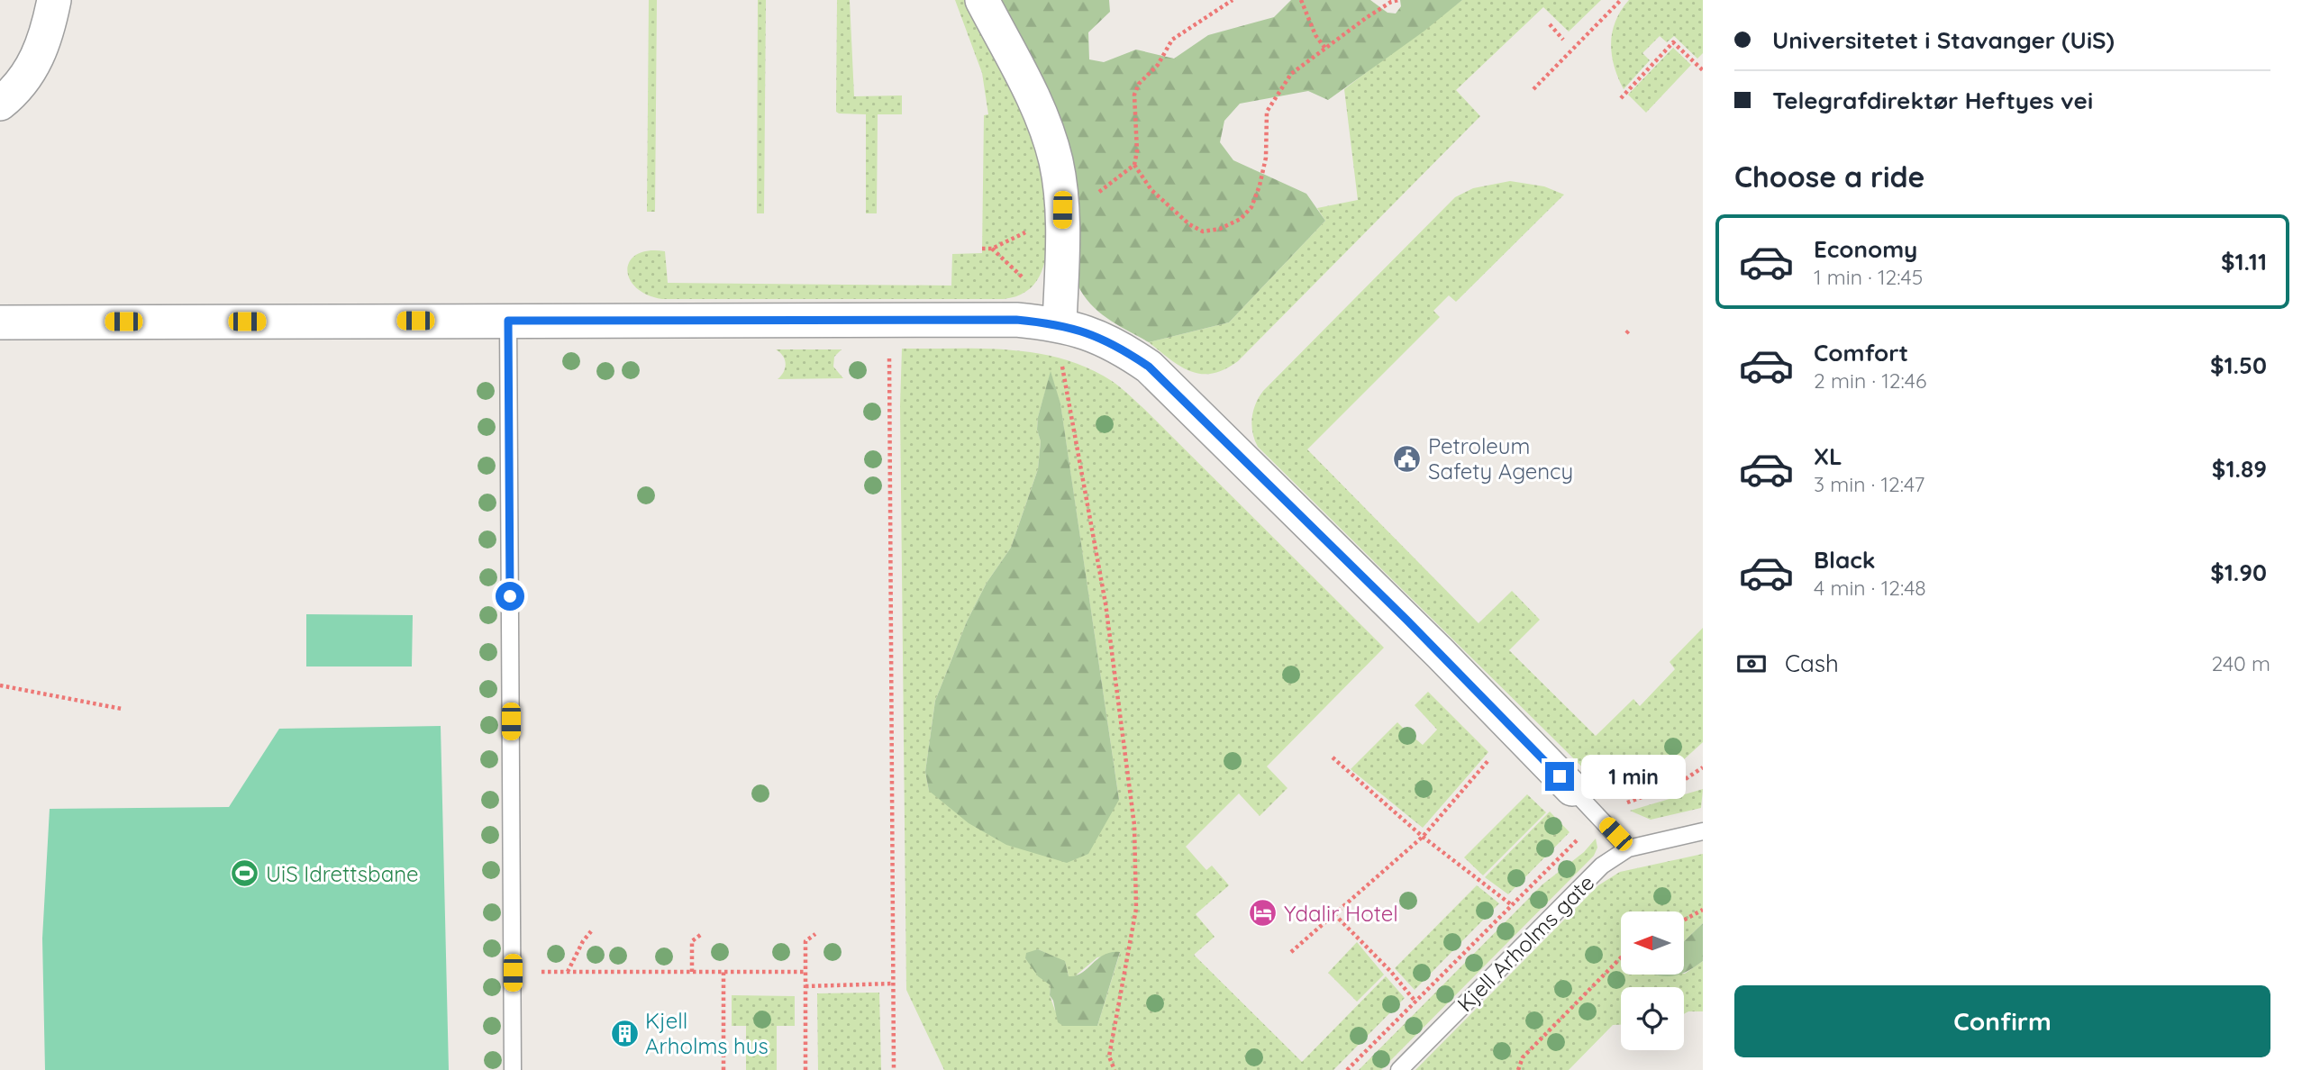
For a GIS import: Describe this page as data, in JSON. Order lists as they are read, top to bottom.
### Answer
{
  "streets": {
    "lane": ["Kjell Arholms gate"]
  },
  "places": {
    "public building": ["Petroleum Safety Agency"],
    "sports": ["UiS Idrettsbane"],
    "hotel": ["Ydalir Hotel"],
    "building": ["Kjell Arholms hus"]
  },
  "north": "left",
  "page": {
    "banner": ["Universitetet i Stavanger (UiS)", "Telegrafdirektør Heftyes vei"],
    "heading": "Choose a ride",
    "list": [
      {
        "name": "Economy",
        "note": "1 min · 12:45",
        "value": "$1.11"
      },
      {
        "name": "Comfort",
        "note": "2 min · 12:46",
        "value": "$1.50"
      },
      {
        "name": "XL",
        "note": "3 min · 12:47",
        "value": "$1.89"
      },
      {
        "name": "Black",
        "note": "4 min · 12:48",
        "value": "$1.90"
      }
    ],
    "pay": ["Cash", "240 m"],
    "bubble": "1 min",
    "buttons": "Confirm"
  }
}
